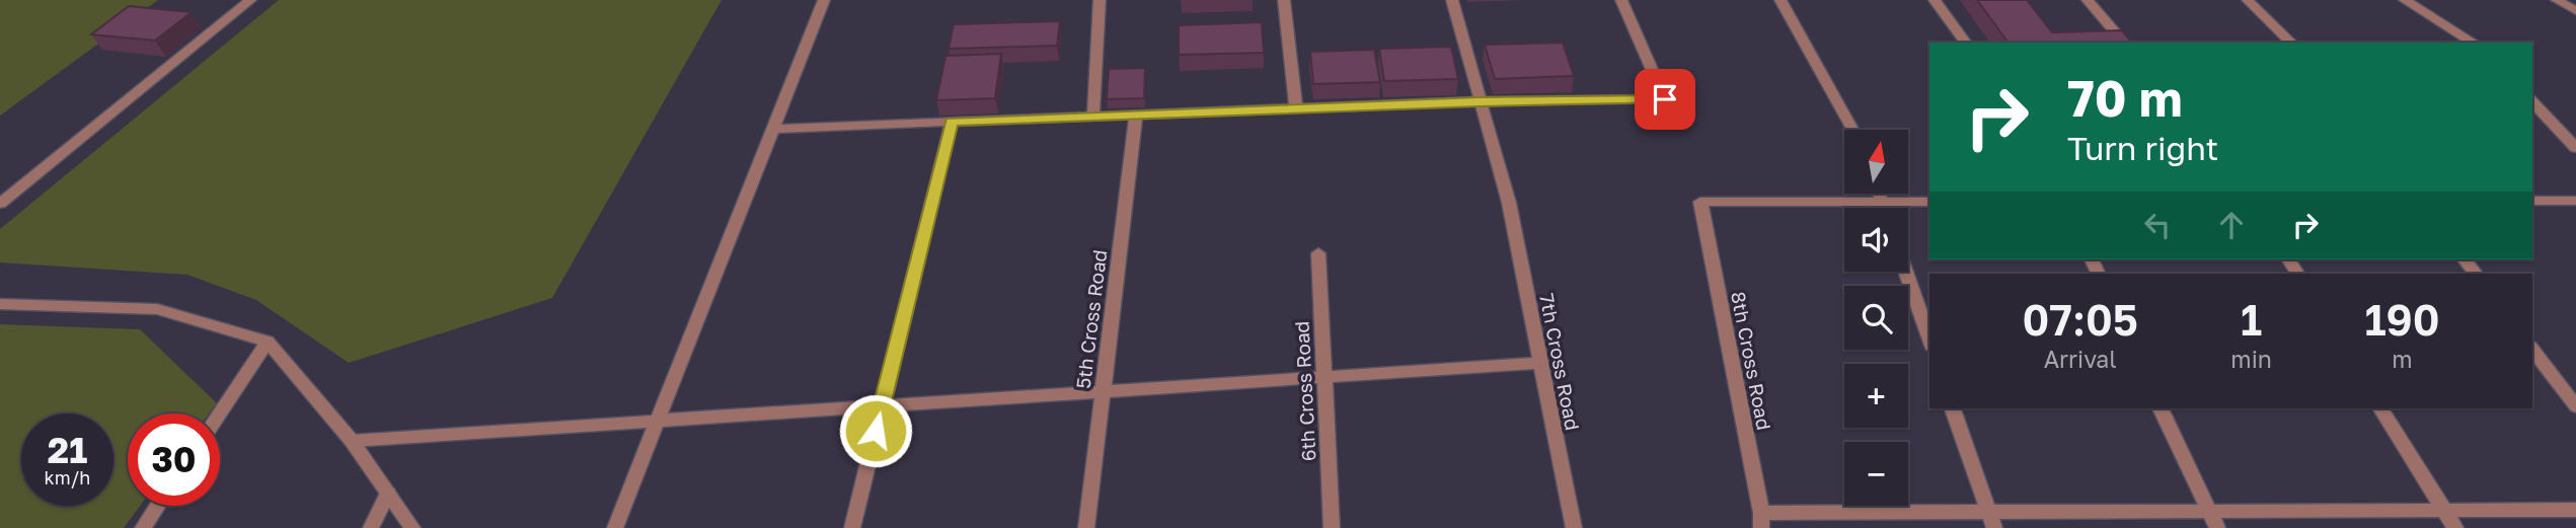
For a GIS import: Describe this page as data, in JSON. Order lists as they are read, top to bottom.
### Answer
{
  "streets": {
    "street": [
      "5th Cross Road",
      "8th Cross Road",
      "7th Cross Road",
      "6th Cross Road"
    ]
  },
  "north": "top",
  "page": {
    "turn": ["70 m", "Turn right"],
    "map_buttons": ["+", "−"],
    "eta": [
      "07:05",
      "Arrival",
      "1",
      "min",
      "190",
      "m"
    ],
    "speed": "21 km/h",
    "limit": "30"
  }
}
